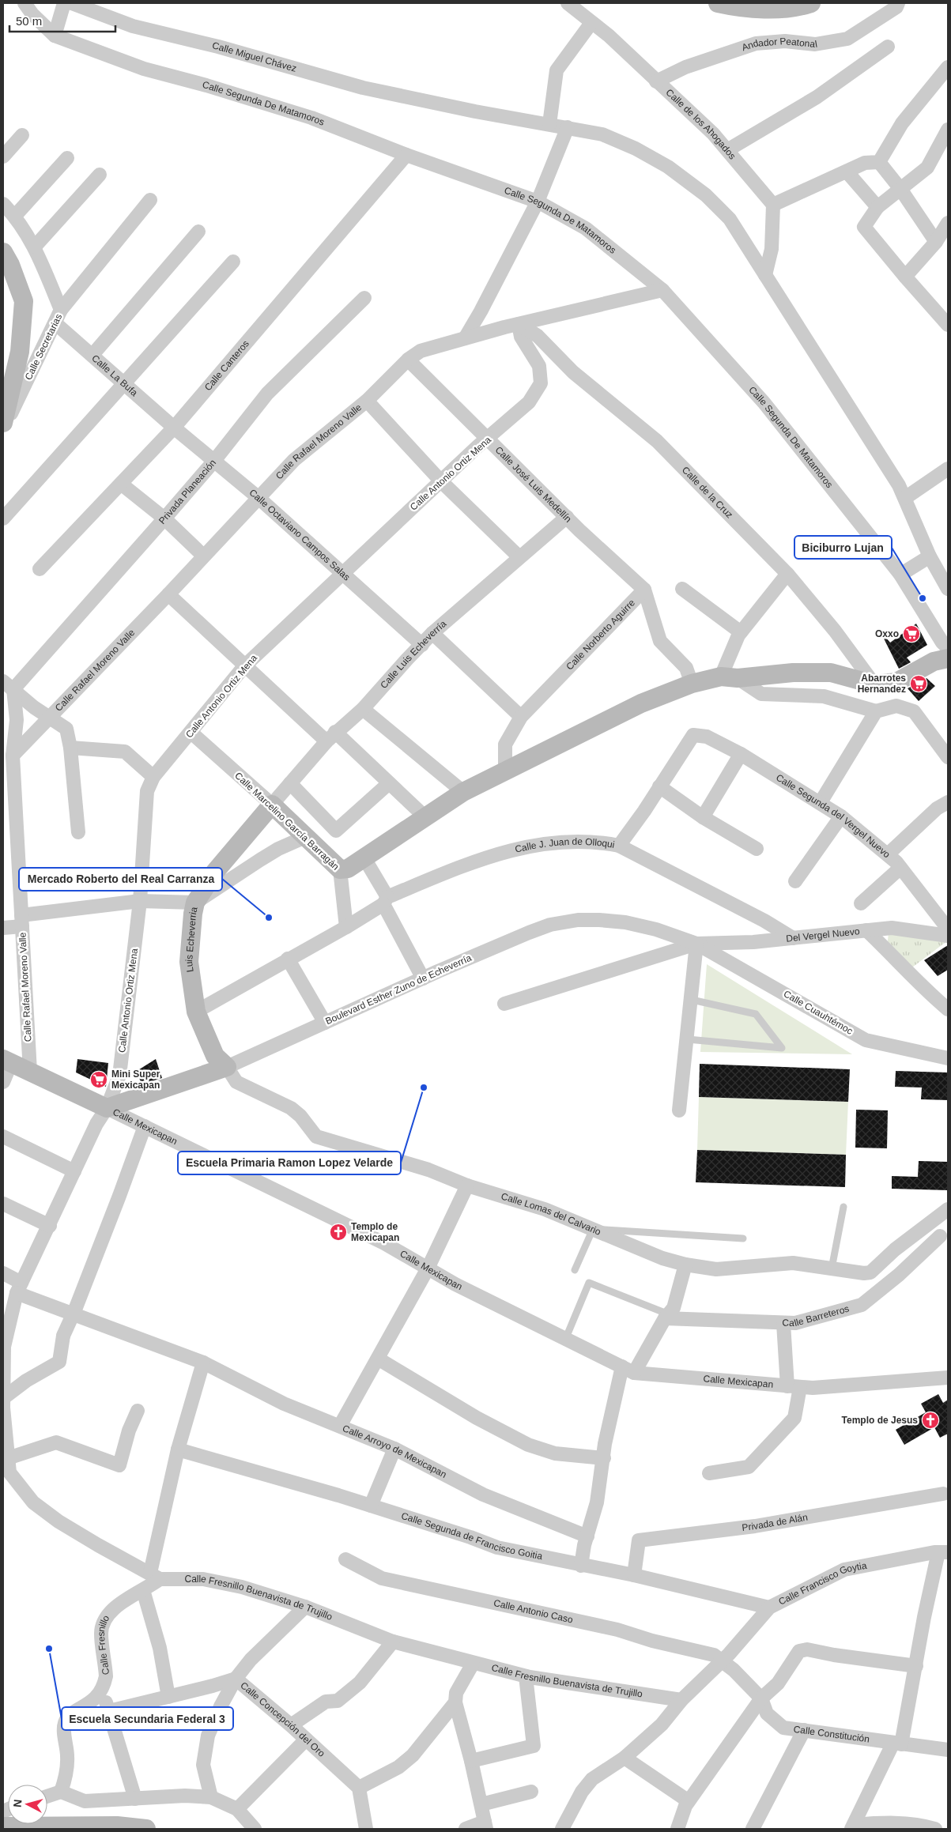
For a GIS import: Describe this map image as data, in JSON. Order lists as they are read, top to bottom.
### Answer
{
  "streets": {
    "street": [
      "Andador Peatonal",
      "Calle Miguel Chávez",
      "Calle Segunda De Matamoros",
      "Calle de los Ahogados",
      "Calle Secretarias",
      "Calle Canteros",
      "Calle La Bufa",
      "Calle Rafael Moreno Valle",
      "Calle Antonio Ortiz Mena",
      "Calle José Luis Medellín",
      "Privada Planeación",
      "Calle de la Cruz",
      "Calle Octaviano Campos Salas",
      "Calle Norberto Aguirre",
      "Calle Luis Echeverría",
      "Calle Segunda del Vergel Nuevo",
      "Calle Marcelino García Barragán",
      "Calle J. Juan de Olloqui",
      "Del Vergel Nuevo",
      "Luis Echeverria",
      "Boulevard Esther Zuno de Echeverría",
      "Calle Cuauhtémoc",
      "Calle Mexicapan",
      "Calle Lomas del Calvario",
      "Calle Barreteros",
      "Calle Arroyo de Mexicapan",
      "Privada de Alán",
      "Calle Segunda de Francisco Goitia",
      "Calle Francisco Goytia",
      "Calle Fresnillo Buenavista de Trujillo",
      "Calle Antonio Caso",
      "Calle Fresnillo",
      "Calle Concepción del Oro",
      "Calle Constitución"
    ]
  },
  "crossings": [
    ["Andador Peatonal", "Calle de los Ahogados"],
    ["Calle Segunda De Matamoros", "Calle Canteros"],
    ["Calle Segunda De Matamoros", "Calle Rafael Moreno Valle"],
    ["Calle Secretarias", "Calle La Bufa"],
    ["Calle Canteros", "Calle La Bufa"],
    ["Calle Canteros", "Calle Octaviano Campos Salas"],
    ["Calle La Bufa", "Calle Octaviano Campos Salas"],
    ["Calle Rafael Moreno Valle", "Calle Antonio Ortiz Mena"],
    ["Calle Rafael Moreno Valle", "Calle José Luis Medellín"],
    ["Calle Rafael Moreno Valle", "Privada Planeación"],
    ["Calle Rafael Moreno Valle", "Calle de la Cruz"],
    ["Calle Rafael Moreno Valle", "Calle Octaviano Campos Salas"],
    ["Calle Rafael Moreno Valle", "Calle Mexicapan"],
    ["Calle Antonio Ortiz Mena", "Calle José Luis Medellín"],
    ["Calle Antonio Ortiz Mena", "Calle de la Cruz"],
    ["Calle Antonio Ortiz Mena", "Calle Octaviano Campos Salas"],
    ["Calle Antonio Ortiz Mena", "Calle Marcelino García Barragán"],
    ["Calle Antonio Ortiz Mena", "Boulevard Esther Zuno de Echeverría"],
    ["Calle Antonio Ortiz Mena", "Calle Mexicapan"],
    ["Calle Antonio Ortiz Mena", "Calle Fresnillo Buenavista de Trujillo"],
    ["Calle José Luis Medellín", "Calle Norberto Aguirre"],
    ["Calle José Luis Medellín", "Calle Luis Echeverría"],
    ["Privada Planeación", "Calle Octaviano Campos Salas"],
    ["Calle Octaviano Campos Salas", "Calle Luis Echeverría"],
    ["Calle Luis Echeverría", "Calle Marcelino García Barragán"],
    ["Calle Luis Echeverría", "Luis Echeverria"],
    ["Calle Segunda del Vergel Nuevo", "Calle J. Juan de Olloqui"],
    ["Calle Marcelino García Barragán", "Calle J. Juan de Olloqui"],
    ["Calle Marcelino García Barragán", "Luis Echeverria"],
    ["Calle J. Juan de Olloqui", "Luis Echeverria"],
    ["Del Vergel Nuevo", "Boulevard Esther Zuno de Echeverría"],
    ["Del Vergel Nuevo", "Calle Cuauhtémoc"],
    ["Luis Echeverria", "Boulevard Esther Zuno de Echeverría"],
    ["Luis Echeverria", "Calle Lomas del Calvario"],
    ["Boulevard Esther Zuno de Echeverría", "Calle Cuauhtémoc"],
    ["Boulevard Esther Zuno de Echeverría", "Calle Mexicapan"],
    ["Boulevard Esther Zuno de Echeverría", "Calle Lomas del Calvario"],
    ["Calle Mexicapan", "Calle Barreteros"],
    ["Calle Lomas del Calvario", "Calle Barreteros"],
    ["Calle Arroyo de Mexicapan", "Calle Fresnillo Buenavista de Trujillo"],
    ["Privada de Alán", "Calle Segunda de Francisco Goitia"],
    ["Calle Segunda de Francisco Goitia", "Calle Francisco Goytia"],
    ["Calle Francisco Goytia", "Calle Fresnillo Buenavista de Trujillo"],
    ["Calle Francisco Goytia", "Calle Antonio Caso"],
    ["Calle Francisco Goytia", "Calle Constitución"],
    ["Calle Fresnillo Buenavista de Trujillo", "Calle Fresnillo"],
    ["Calle Antonio Caso", "Calle Constitución"]
  ],
  "places": {
    "other": [
      "Biciburro Lujan",
      "Mercado Roberto del Real Carranza",
      "Escuela Primaria Ramon Lopez Velarde",
      "Escuela Secundaria Federal 3"
    ],
    "supermarket": ["Oxxo", "Abarrotes Hernandez", "Mini Super Mexicapan"],
    "church": ["Templo de Mexicapan", "Templo de Jesus"]
  },
  "scale_bar": "50 m",
  "north": "left"
}
